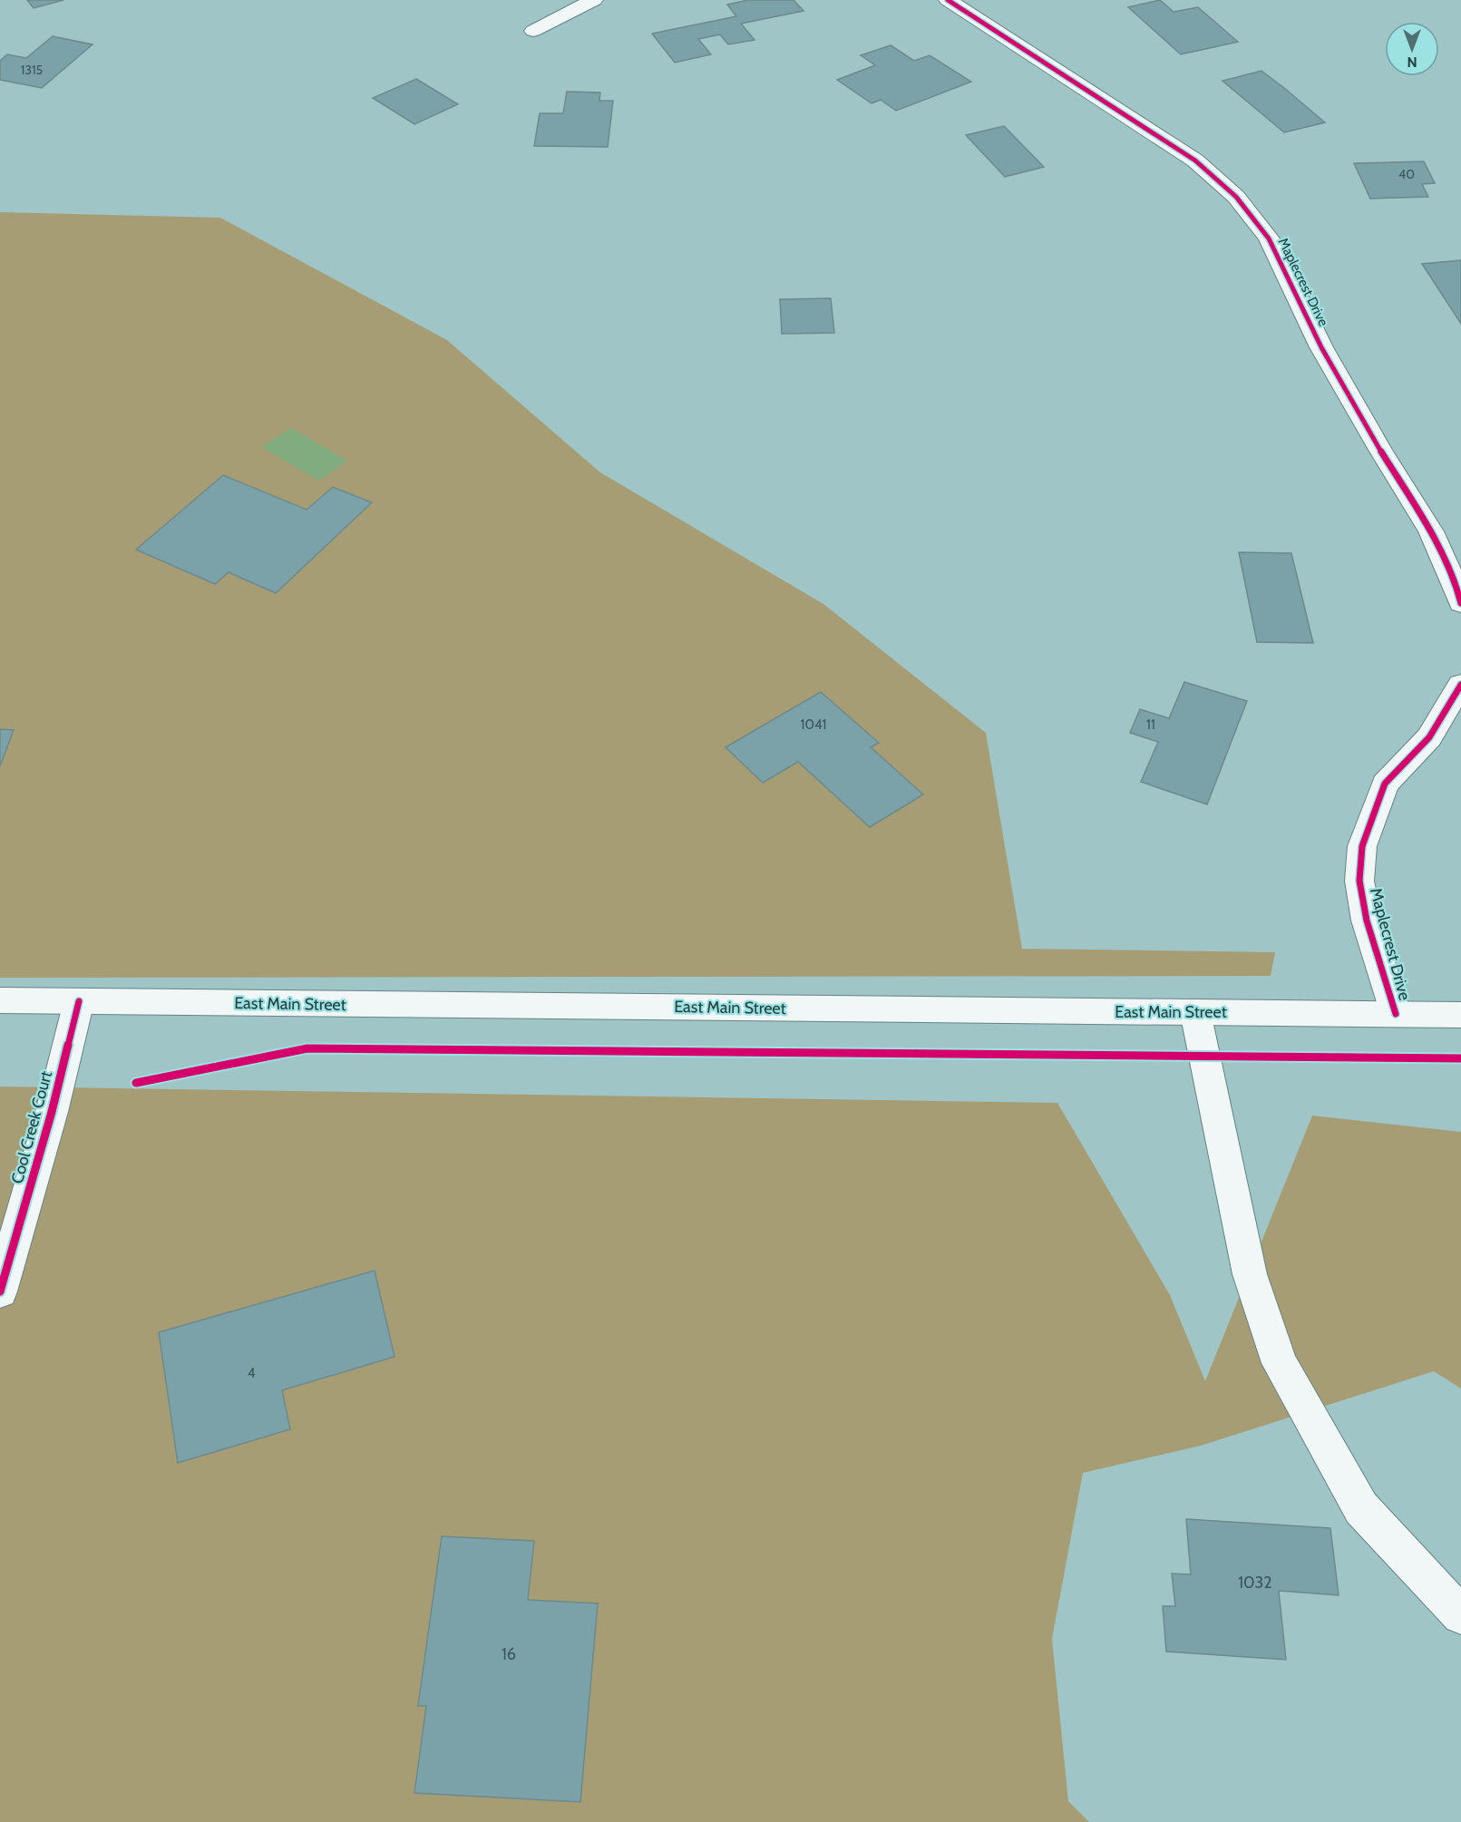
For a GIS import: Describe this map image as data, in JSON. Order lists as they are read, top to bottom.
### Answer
{
  "streets": {
    "street": ["Maplecrest Drive", "East Main Street", "Cool Creek Court"]
  },
  "crossings": [
    ["Maplecrest Drive", "East Main Street"],
    ["East Main Street", "Cool Creek Court"]
  ],
  "house_numbers": [
    "1315",
    "40",
    "1041",
    "11",
    "4",
    "1032",
    "16"
  ],
  "north": "bottom"
}
